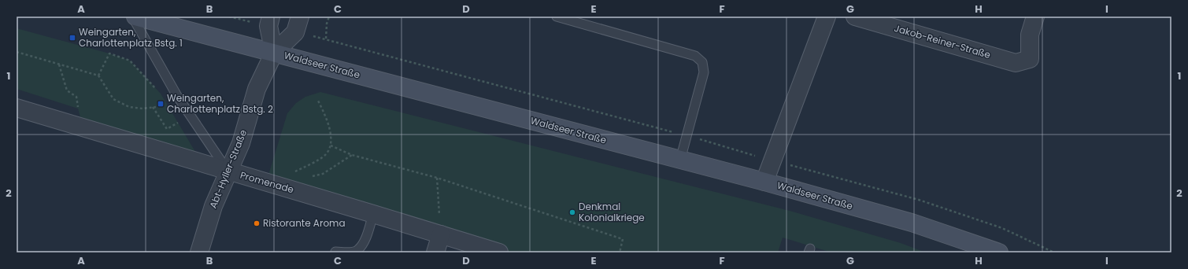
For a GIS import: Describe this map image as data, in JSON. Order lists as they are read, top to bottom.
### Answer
{
  "streets": {
    "main road": ["Waldseer Straße"],
    "street": ["Jakob-Reiner-Straße", "Abt-Hyller-Straße", "Promenade"]
  },
  "crossings": [
    ["Waldseer Straße", "Abt-Hyller-Straße"],
    ["Abt-Hyller-Straße", "Promenade"]
  ],
  "places": {
    "transit": ["Weingarten, Charlottenplatz Bstg. 1", "Weingarten, Charlottenplatz Bstg. 2"],
    "other": ["Denkmal Kolonialkriege", "Ristorante Aroma"]
  },
  "grid": {
    "columns": [
      "A",
      "B",
      "C",
      "D",
      "E",
      "F",
      "G",
      "H",
      "I"
    ],
    "rows": ["1", "2"]
  }
}
